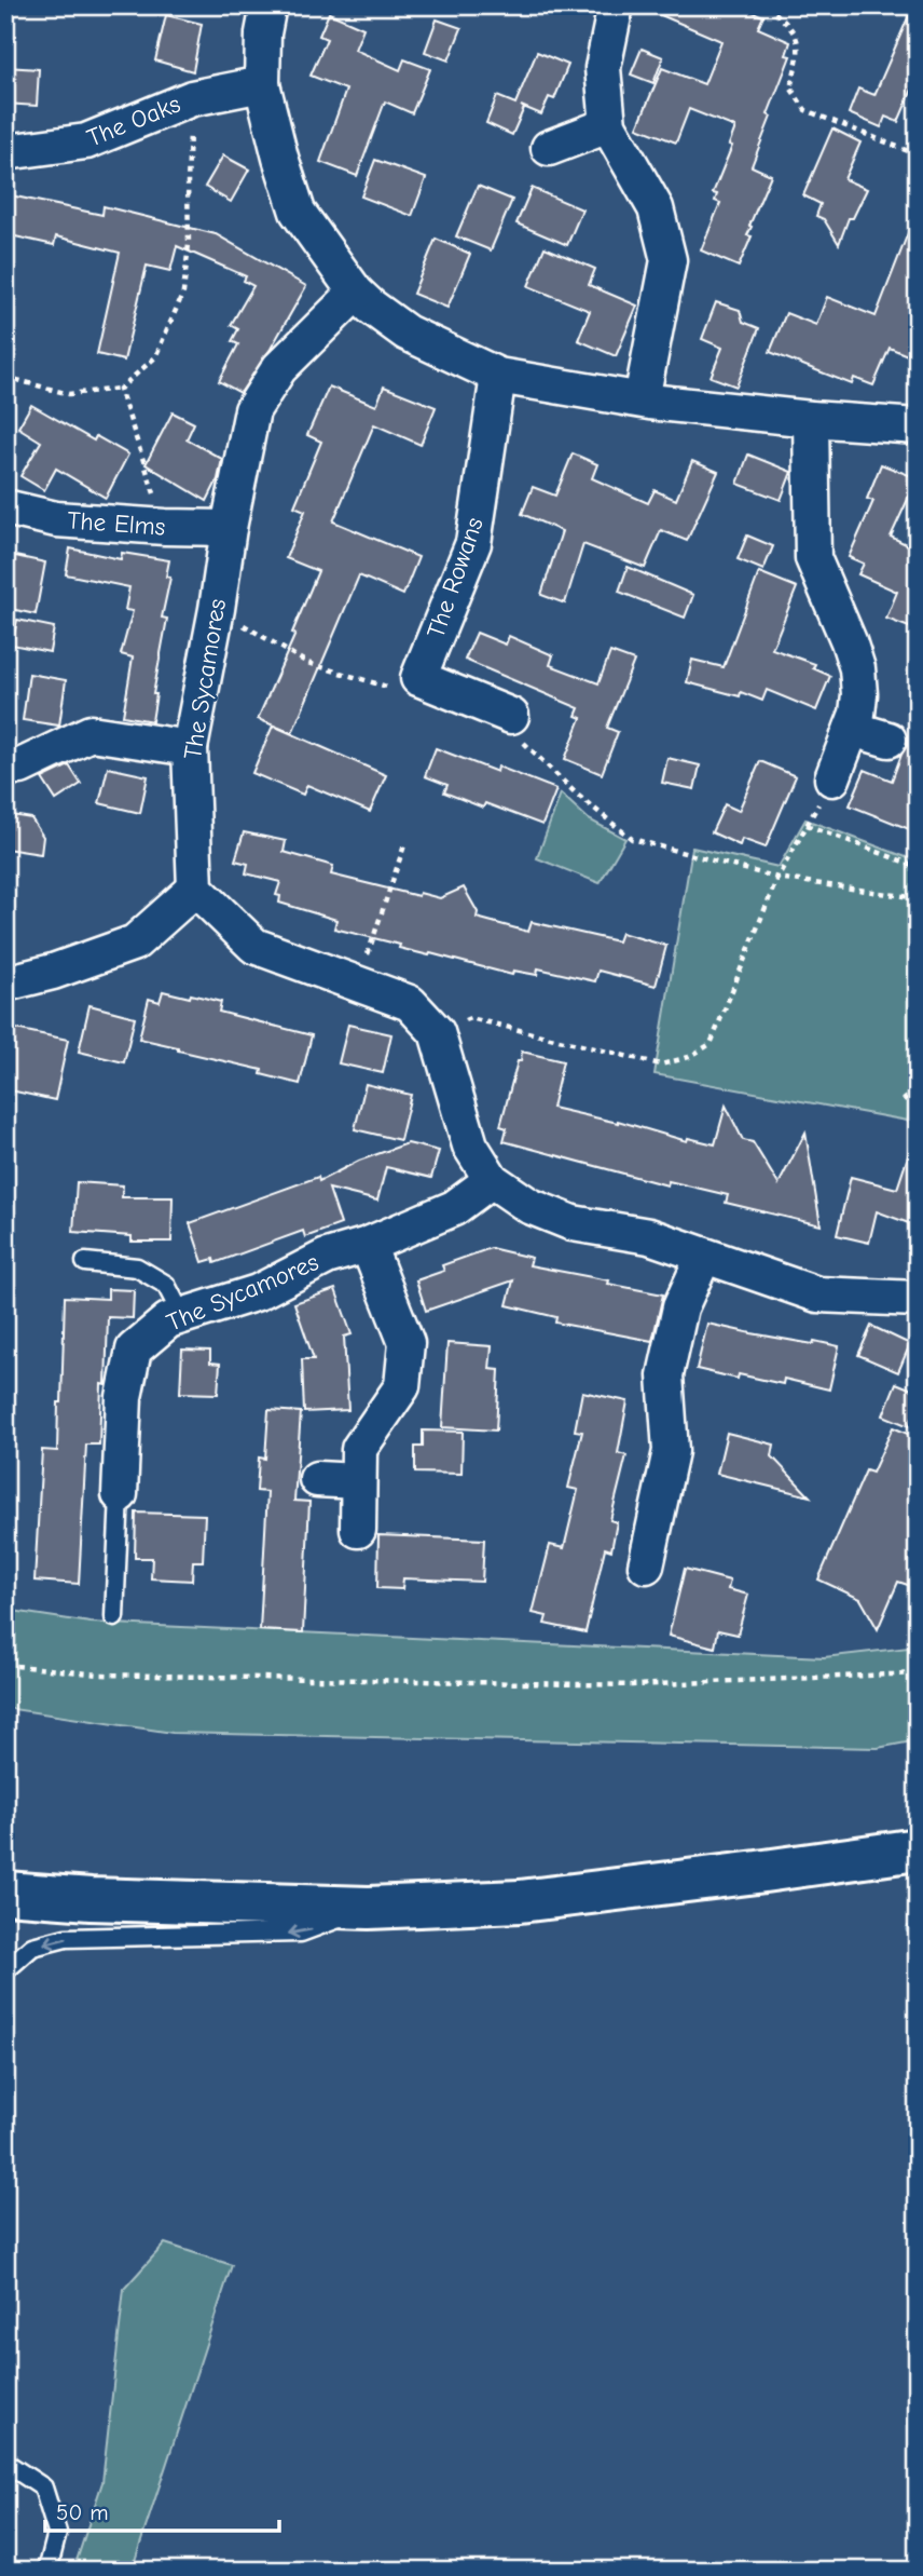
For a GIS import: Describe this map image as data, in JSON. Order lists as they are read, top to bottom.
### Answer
{
  "streets": {
    "street": [
      "The Oaks",
      "The Elms",
      "The Rowans",
      "The Sycamores"
    ]
  },
  "crossings": [
    ["The Elms", "The Sycamores"]
  ],
  "scale_bar": "50 m"
}
